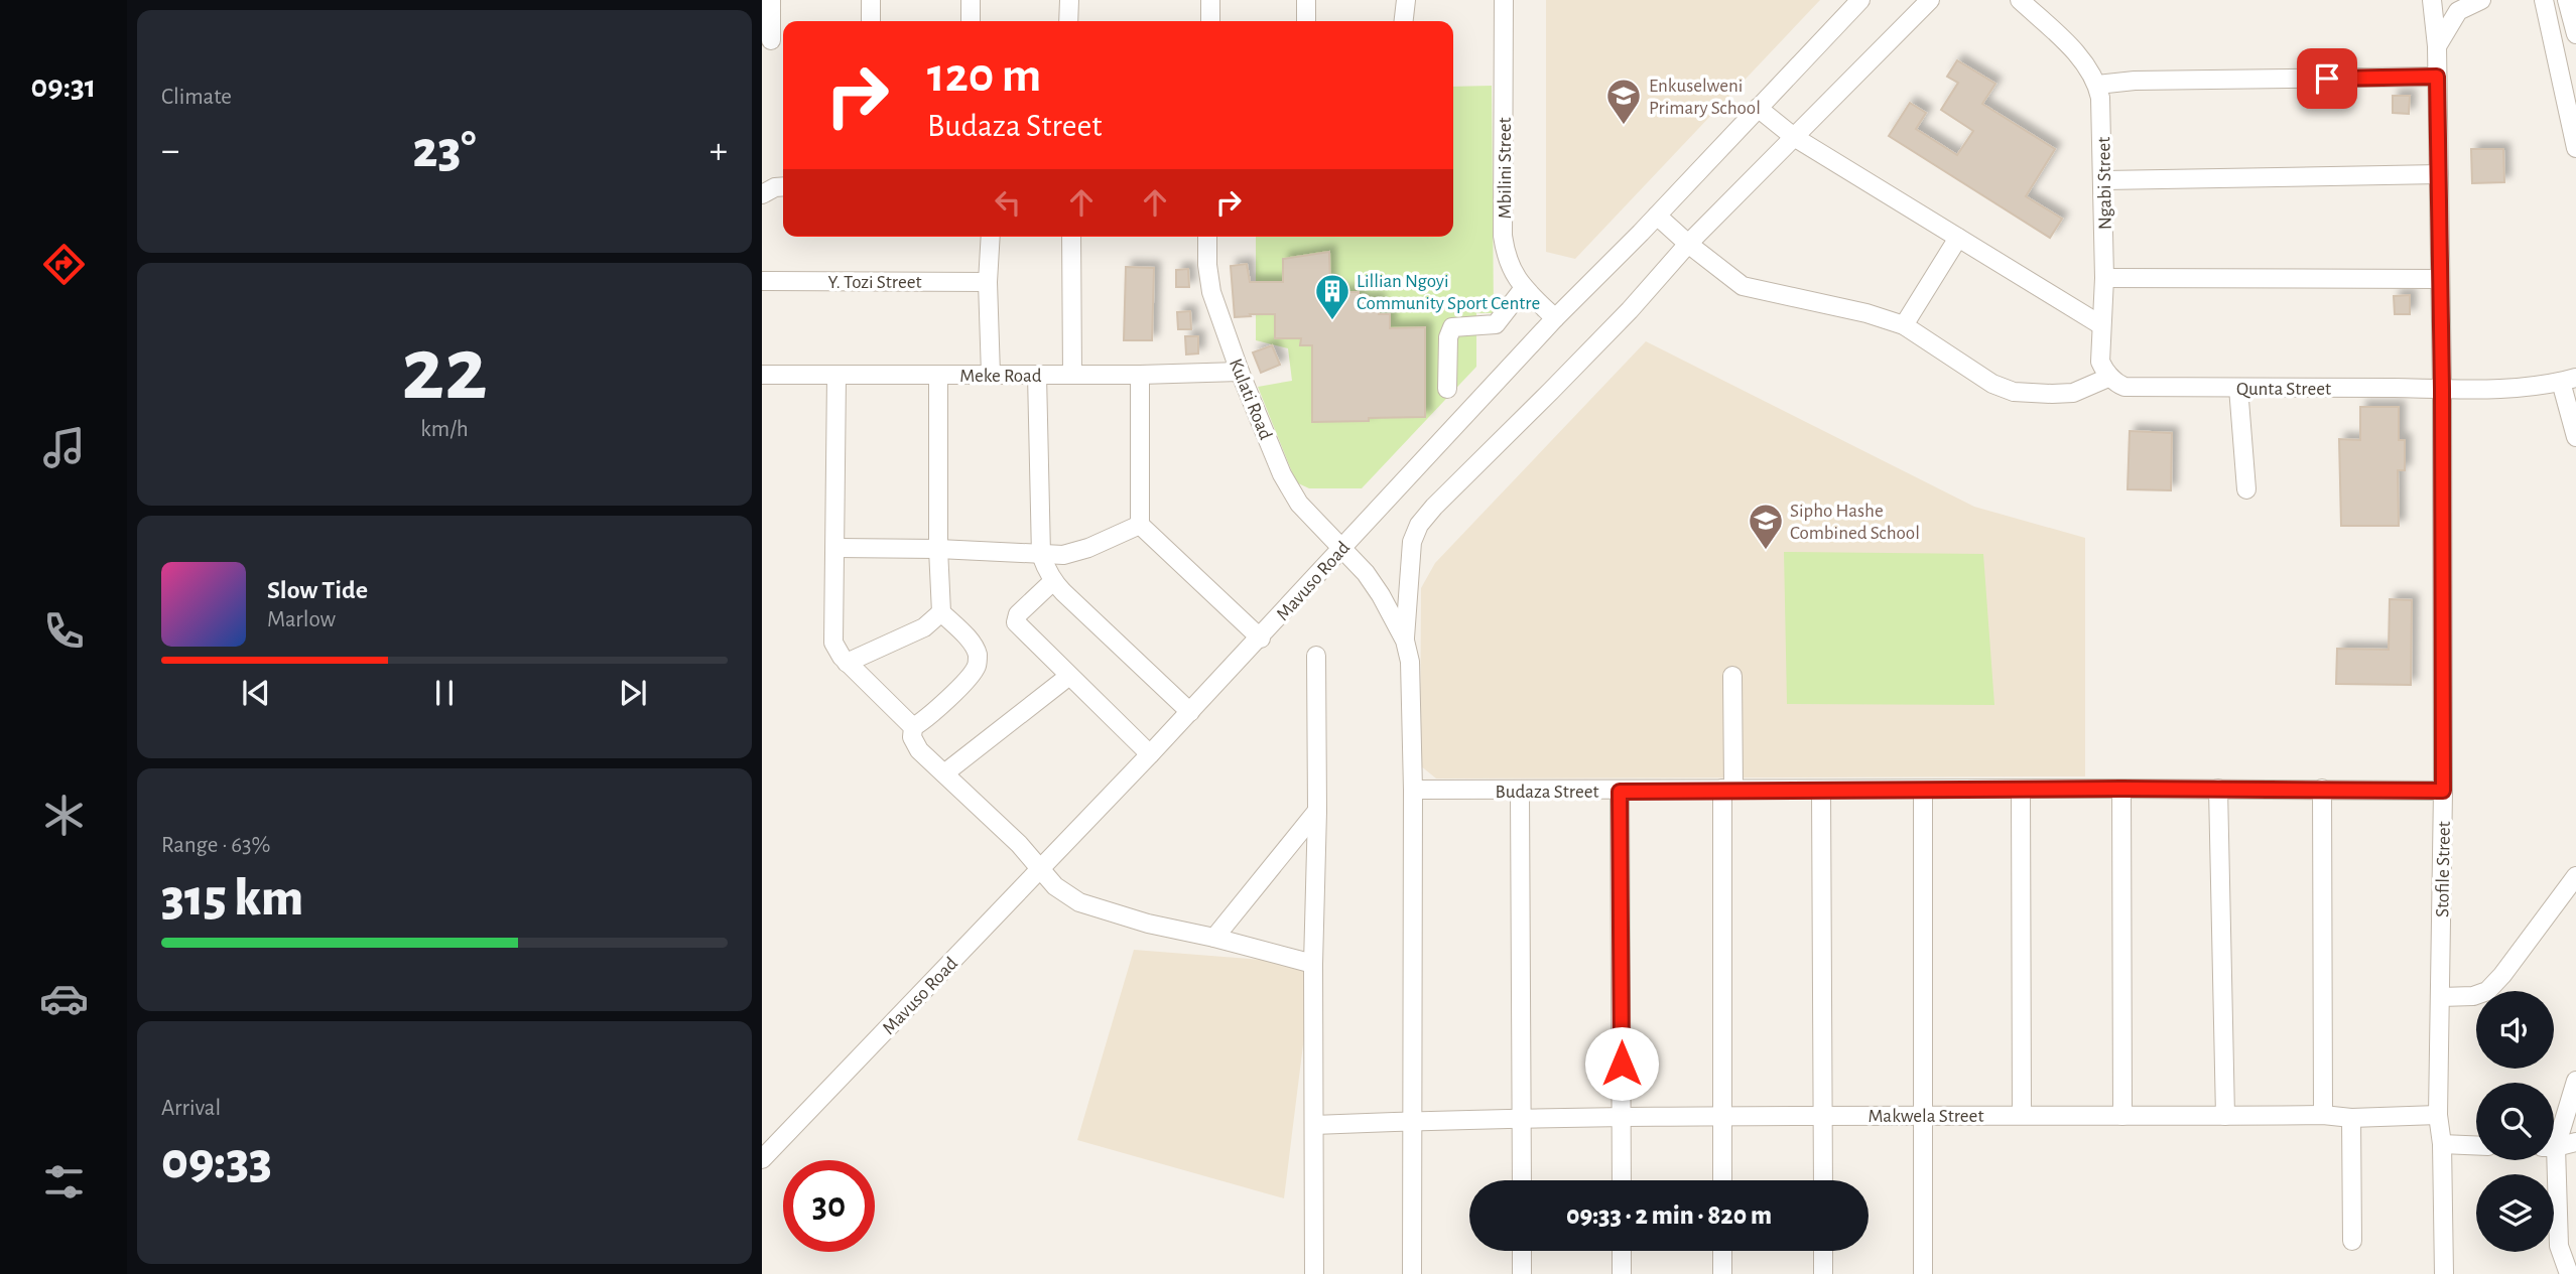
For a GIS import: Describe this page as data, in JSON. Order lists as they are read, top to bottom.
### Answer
{
  "streets": {
    "street": [
      "Mbilini Street",
      "Ngabi Street",
      "Y. Tozi Street",
      "Meke Road",
      "Qunta Street",
      "Kulati Road",
      "Mavuso Road",
      "Budaza Street",
      "Stofile Street",
      "Makwela Street"
    ]
  },
  "crossings": [
    ["Mbilini Street", "Mavuso Road"],
    ["Ngabi Street", "Qunta Street"],
    ["Meke Road", "Kulati Road"],
    ["Qunta Street", "Stofile Street"],
    ["Kulati Road", "Mavuso Road"],
    ["Budaza Street", "Stofile Street"],
    ["Stofile Street", "Makwela Street"]
  ],
  "places": {
    "school or university": ["Enkuselweni Primary School", "Sipho Hashe Combined School"],
    "building": ["Lillian Ngoyi Community Sport Centre"]
  },
  "page": {
    "tabs": "09:31",
    "tile": [
      "Climate",
      ["22", "km/h"],
      ["Range · 63%", "315 km"],
      ["Arrival", "09:33"]
    ],
    "turn": ["120 m", "Budaza Street"],
    "heat": ["−", "23°", "+"],
    "song": ["Slow Tide", "Marlow"],
    "limit": "30",
    "trip": "09:33 · 2 min · 820 m"
  }
}
